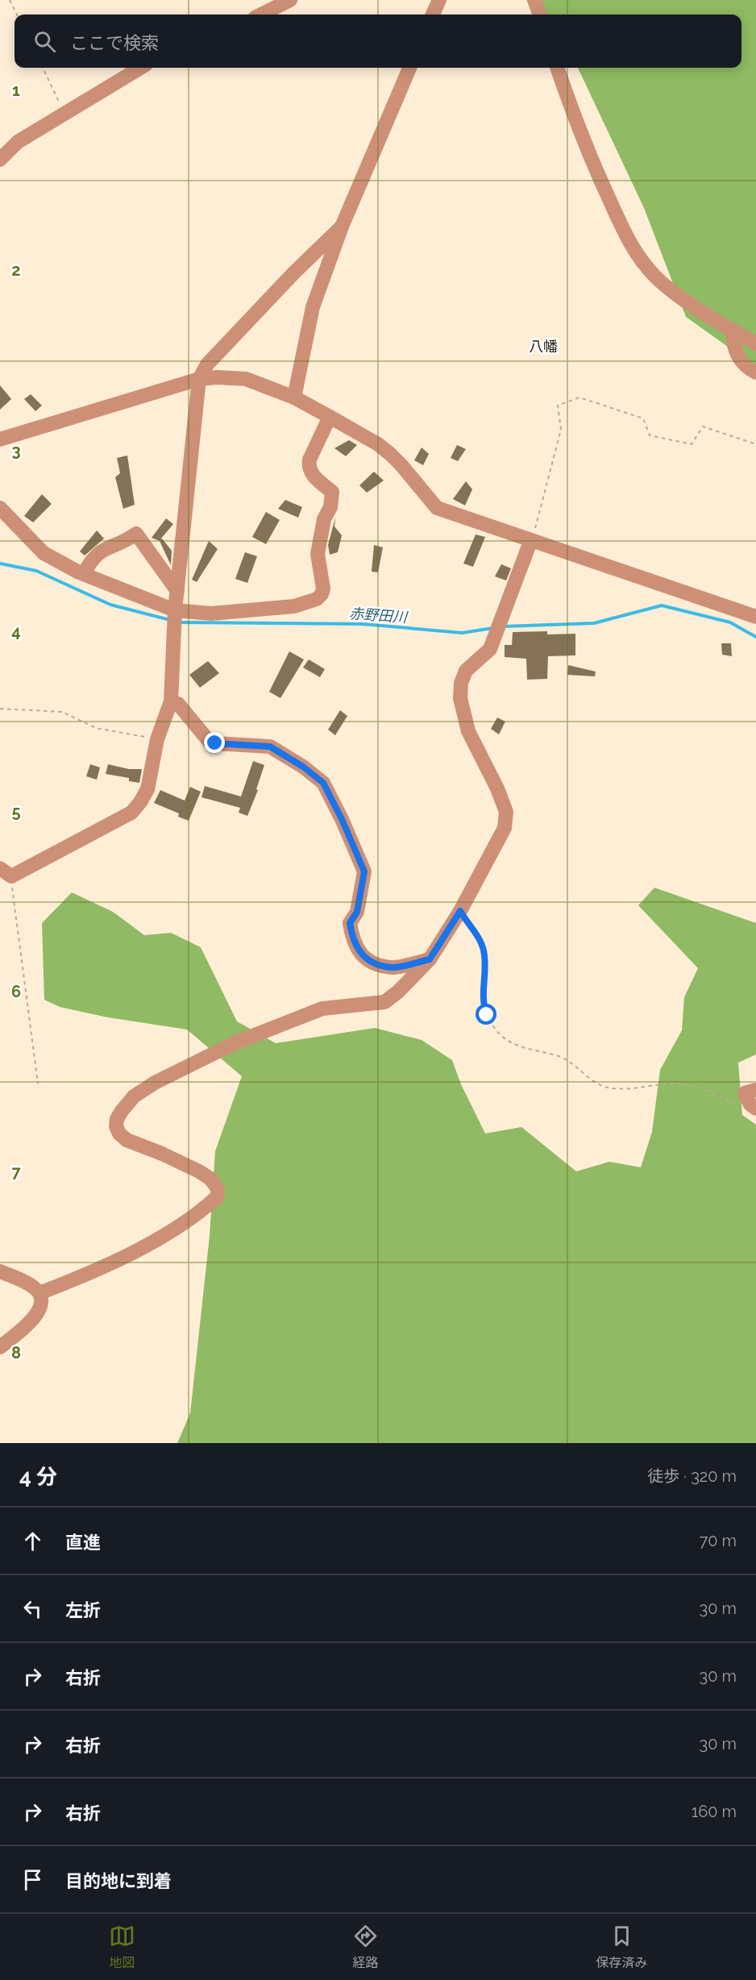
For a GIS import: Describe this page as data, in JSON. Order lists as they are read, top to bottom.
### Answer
{
  "districts": ["八幡"],
  "water": ["赤野田川"],
  "page": {
    "search": "ここで検索",
    "heading": ["4 分", "徒歩 · 320 m"],
    "list": [
      ["直進", "70 m"],
      ["左折", "30 m"],
      ["右折", "30 m"],
      ["右折", "30 m"],
      ["右折", "160 m"],
      "目的地に到着"
    ],
    "nav": ["地図", "経路", "保存済み"]
  },
  "grid": {
    "rows": [
      "1",
      "2",
      "3",
      "4",
      "5",
      "6",
      "7",
      "8"
    ]
  }
}
